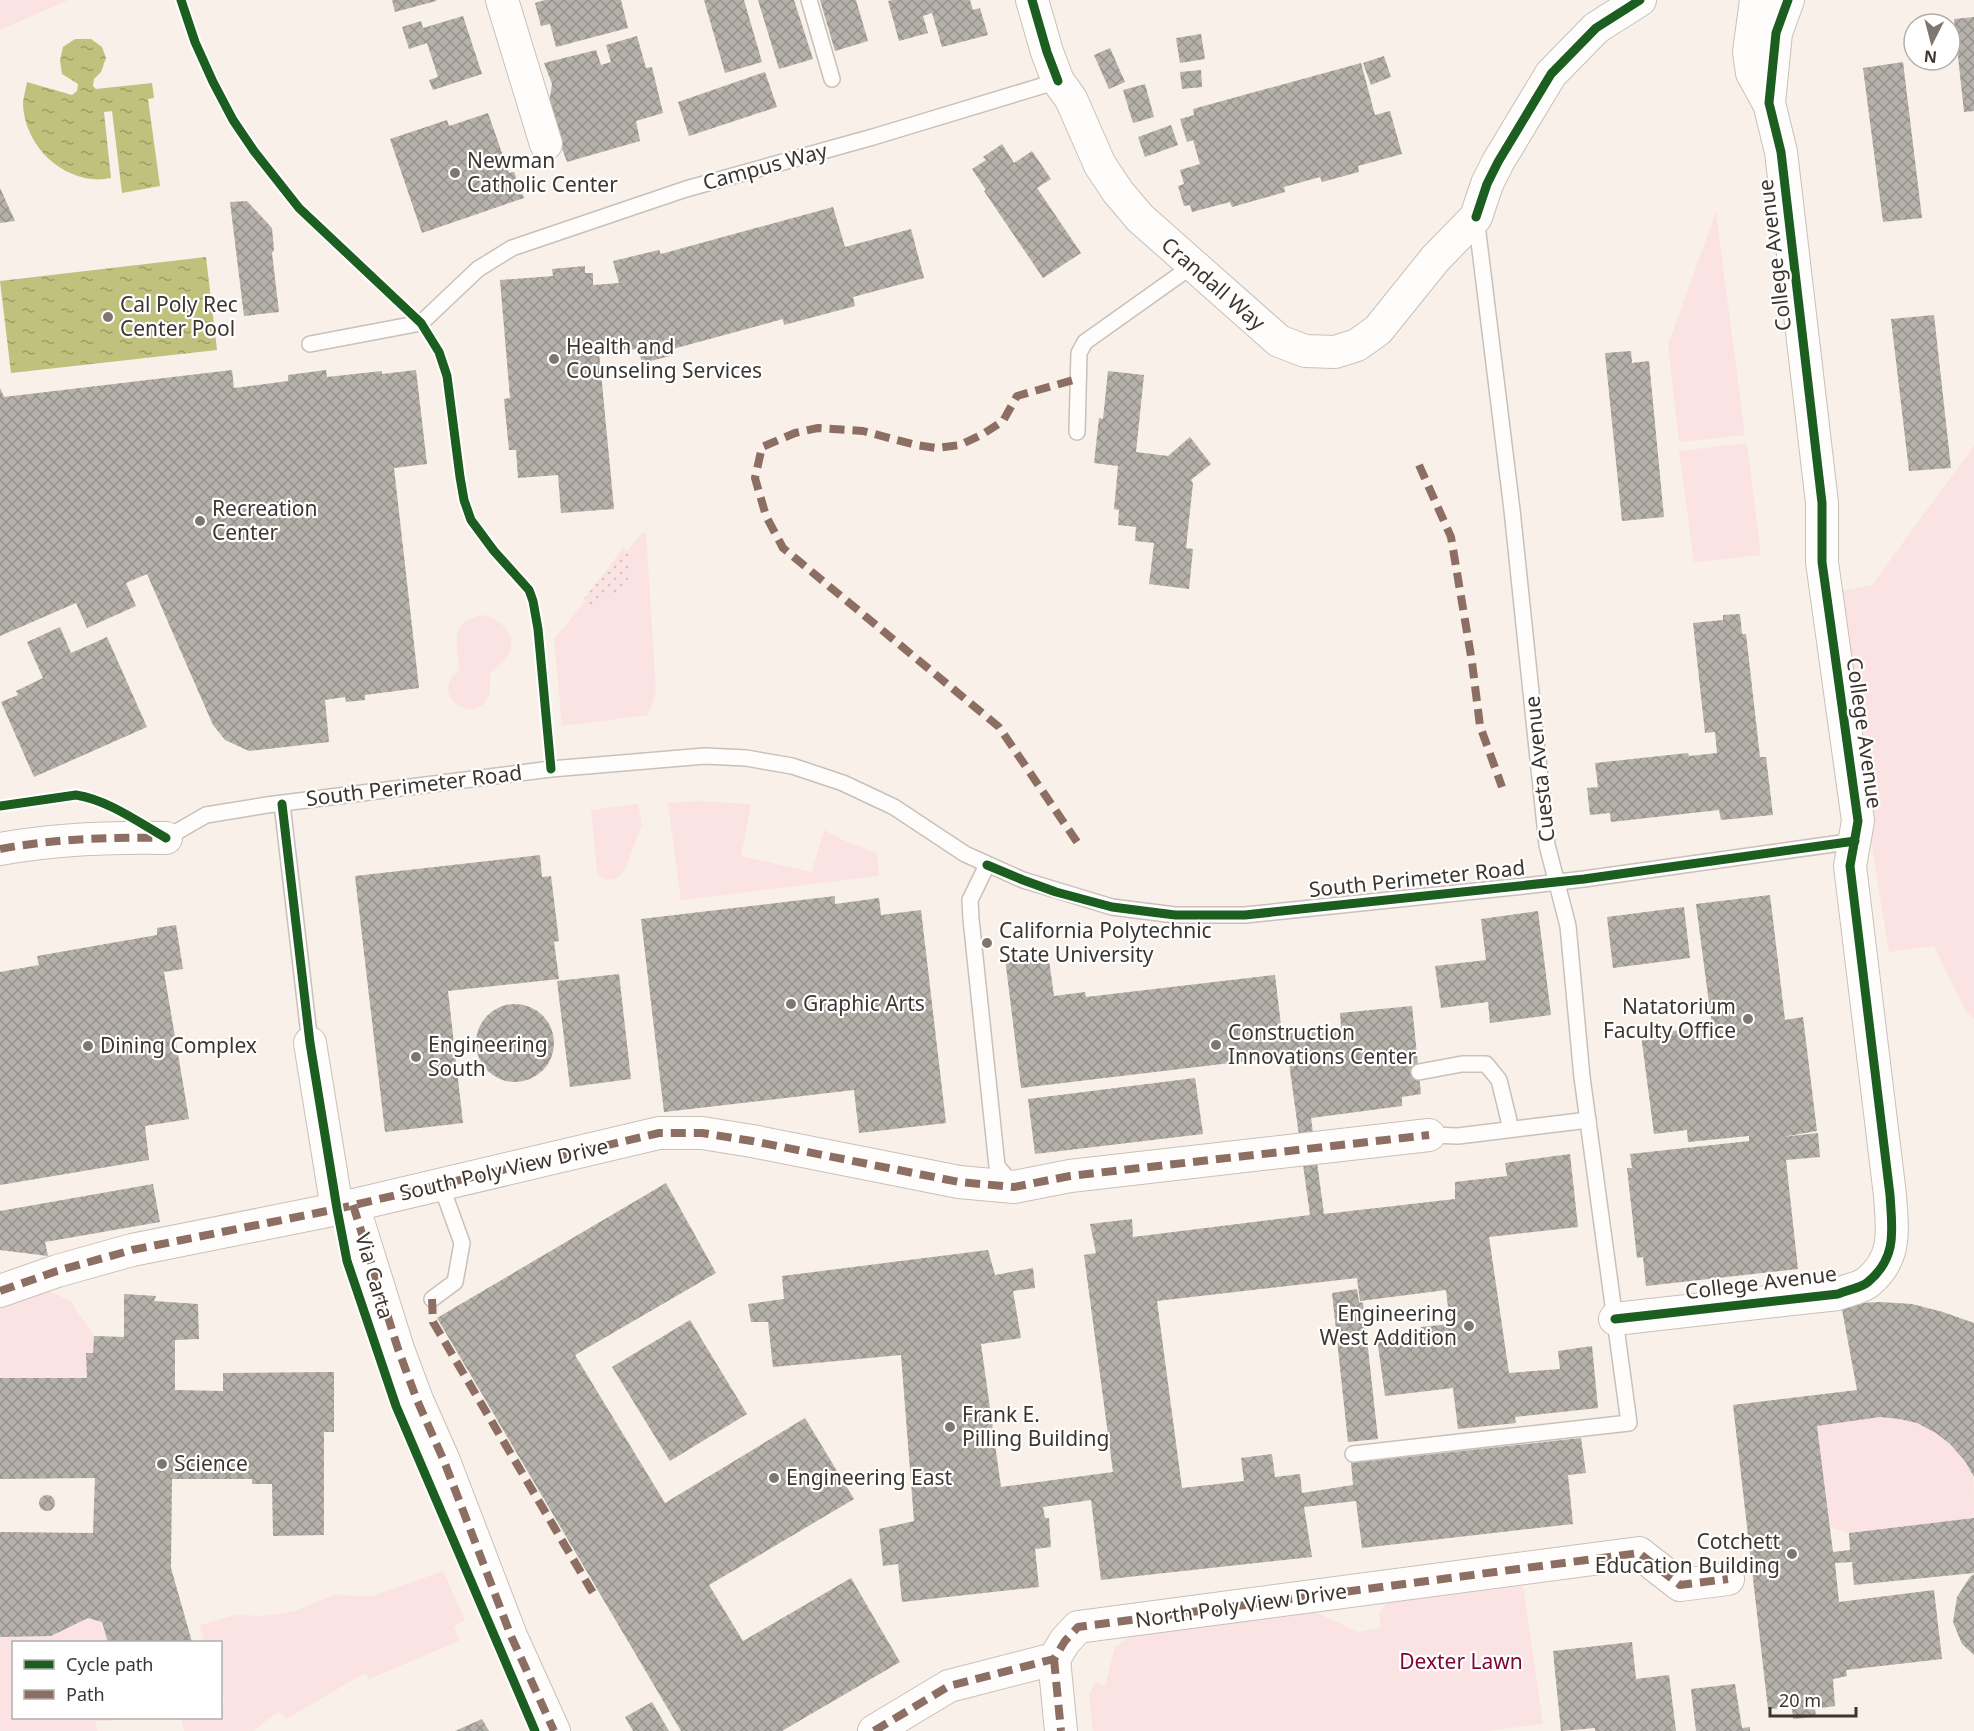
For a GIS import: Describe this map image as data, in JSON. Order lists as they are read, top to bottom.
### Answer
{
  "streets": {
    "street": [
      "College Avenue",
      "Crandall Way",
      "South Perimeter Road",
      "South Poly View Drive",
      "Via Carta",
      "North Poly View Drive"
    ],
    "lane": ["Campus Way", "Cuesta Avenue"]
  },
  "crossings": [
    ["Campus Way", "Crandall Way"],
    ["College Avenue", "Cuesta Avenue"],
    ["College Avenue", "South Perimeter Road"],
    ["Crandall Way", "Cuesta Avenue"],
    ["Cuesta Avenue", "South Perimeter Road"],
    ["South Perimeter Road", "Via Carta"],
    ["South Poly View Drive", "Via Carta"]
  ],
  "parks": ["Dexter Lawn"],
  "places": [
    "Newman Catholic Center",
    "Cal Poly Rec Center Pool",
    "Health and Counseling Services",
    "Recreation Center",
    "California Polytechnic State University",
    "Graphic Arts",
    "Natatorium Faculty Office",
    "Construction Innovations Center",
    "Dining Complex",
    "Engineering South",
    "Engineering West Addition",
    "Frank E. Pilling Building",
    "Science",
    "Engineering East",
    "Cotchett Education Building"
  ],
  "legend": ["Cycle path", "Path"],
  "scale_bar": "20 m",
  "north": "bottom"
}
